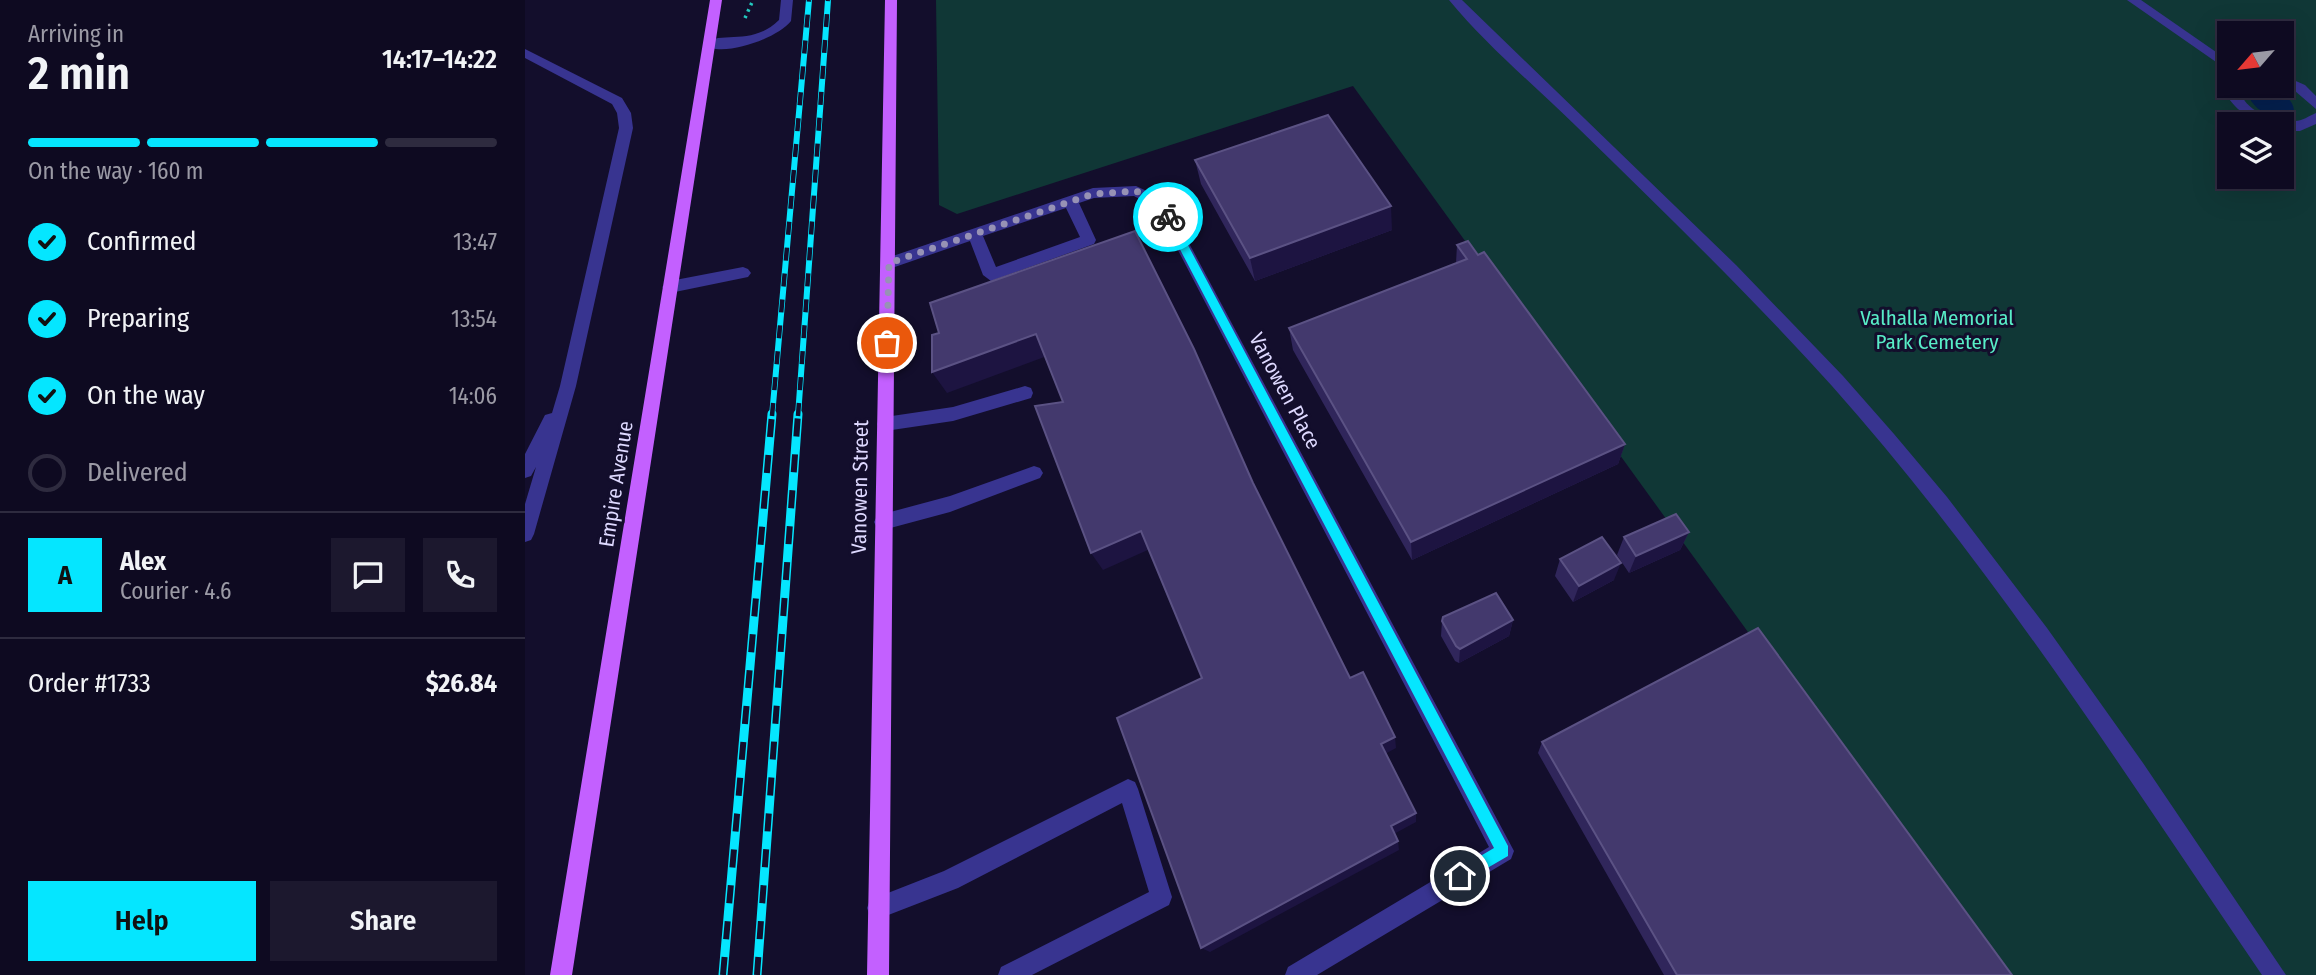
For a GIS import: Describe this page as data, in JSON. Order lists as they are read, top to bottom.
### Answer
{
  "streets": {
    "main road": ["Empire Avenue", "Vanowen Street"],
    "street": ["Vanowen Place"]
  },
  "crossings": [
    ["Vanowen Place", "Vanowen Street"]
  ],
  "parks": ["Valhalla Memorial Park Cemetery"],
  "north": "bottom left",
  "page": {
    "heading": ["2 min", "Arriving in", "14:17–14:22"],
    "panel": [
      "Alex",
      "Courier · 4.6",
      "Order #1733",
      "$26.84"
    ],
    "bar": "On the way · 160 m",
    "list": [
      ["Confirmed", "13:47"],
      ["Preparing", "13:54"],
      ["On the way", "14:06"],
      "Delivered"
    ],
    "round": "A",
    "buttons": ["Help", "Share"]
  }
}
